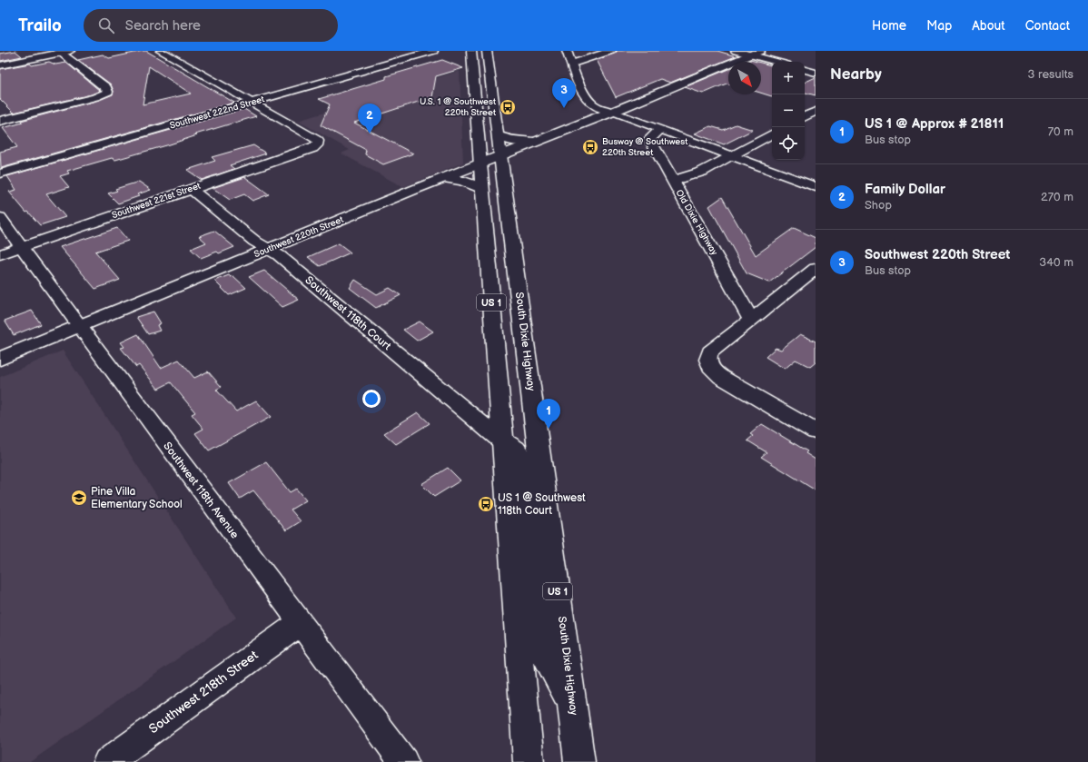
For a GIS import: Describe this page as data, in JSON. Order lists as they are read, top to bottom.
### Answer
{
  "streets": {
    "main road": [
      "Southwest 222nd Street",
      "Southwest 220th Street",
      "US 1",
      "South Dixie Highway"
    ],
    "street": [
      "Southwest 221st Street",
      "Old Dixie Highway",
      "Southwest 118th Court",
      "Southwest 118th Avenue",
      "Southwest 218th Street"
    ]
  },
  "crossings": [
    ["Southwest 222nd Street", "Southwest 221st Street"],
    ["Southwest 221st Street", "Southwest 118th Court"],
    ["Southwest 221st Street", "Southwest 118th Avenue"],
    ["Southwest 220th Street", "US 1"],
    ["Southwest 220th Street", "Southwest 118th Court"],
    ["Southwest 220th Street", "South Dixie Highway"],
    ["Southwest 220th Street", "Southwest 118th Avenue"],
    ["US 1", "Southwest 118th Court"],
    ["Southwest 118th Avenue", "Southwest 218th Street"]
  ],
  "places": {
    "bus stop": ["U.S. 1 @ Southwest 220th Street", "Busway @ Southwest 220th Street", "US 1 @ Southwest 118th Court"],
    "school or university": ["Pine Villa Elementary School"]
  },
  "north": "bottom right",
  "page": {
    "header": "Trailo",
    "search": "Search here",
    "nav": [
      "Home",
      "Map",
      "About",
      "Contact"
    ],
    "heading": ["Nearby", "3 results"],
    "map_buttons": ["+", "−"],
    "pins": ["3", "2", "1"],
    "list": [
      {
        "mark": "1",
        "name": "US 1 @ Approx # 21811",
        "note": "Bus stop",
        "value": "70 m"
      },
      {
        "mark": "2",
        "name": "Family Dollar",
        "note": "Shop",
        "value": "270 m"
      },
      {
        "mark": "3",
        "name": "Southwest 220th Street",
        "note": "Bus stop",
        "value": "340 m"
      }
    ]
  }
}
